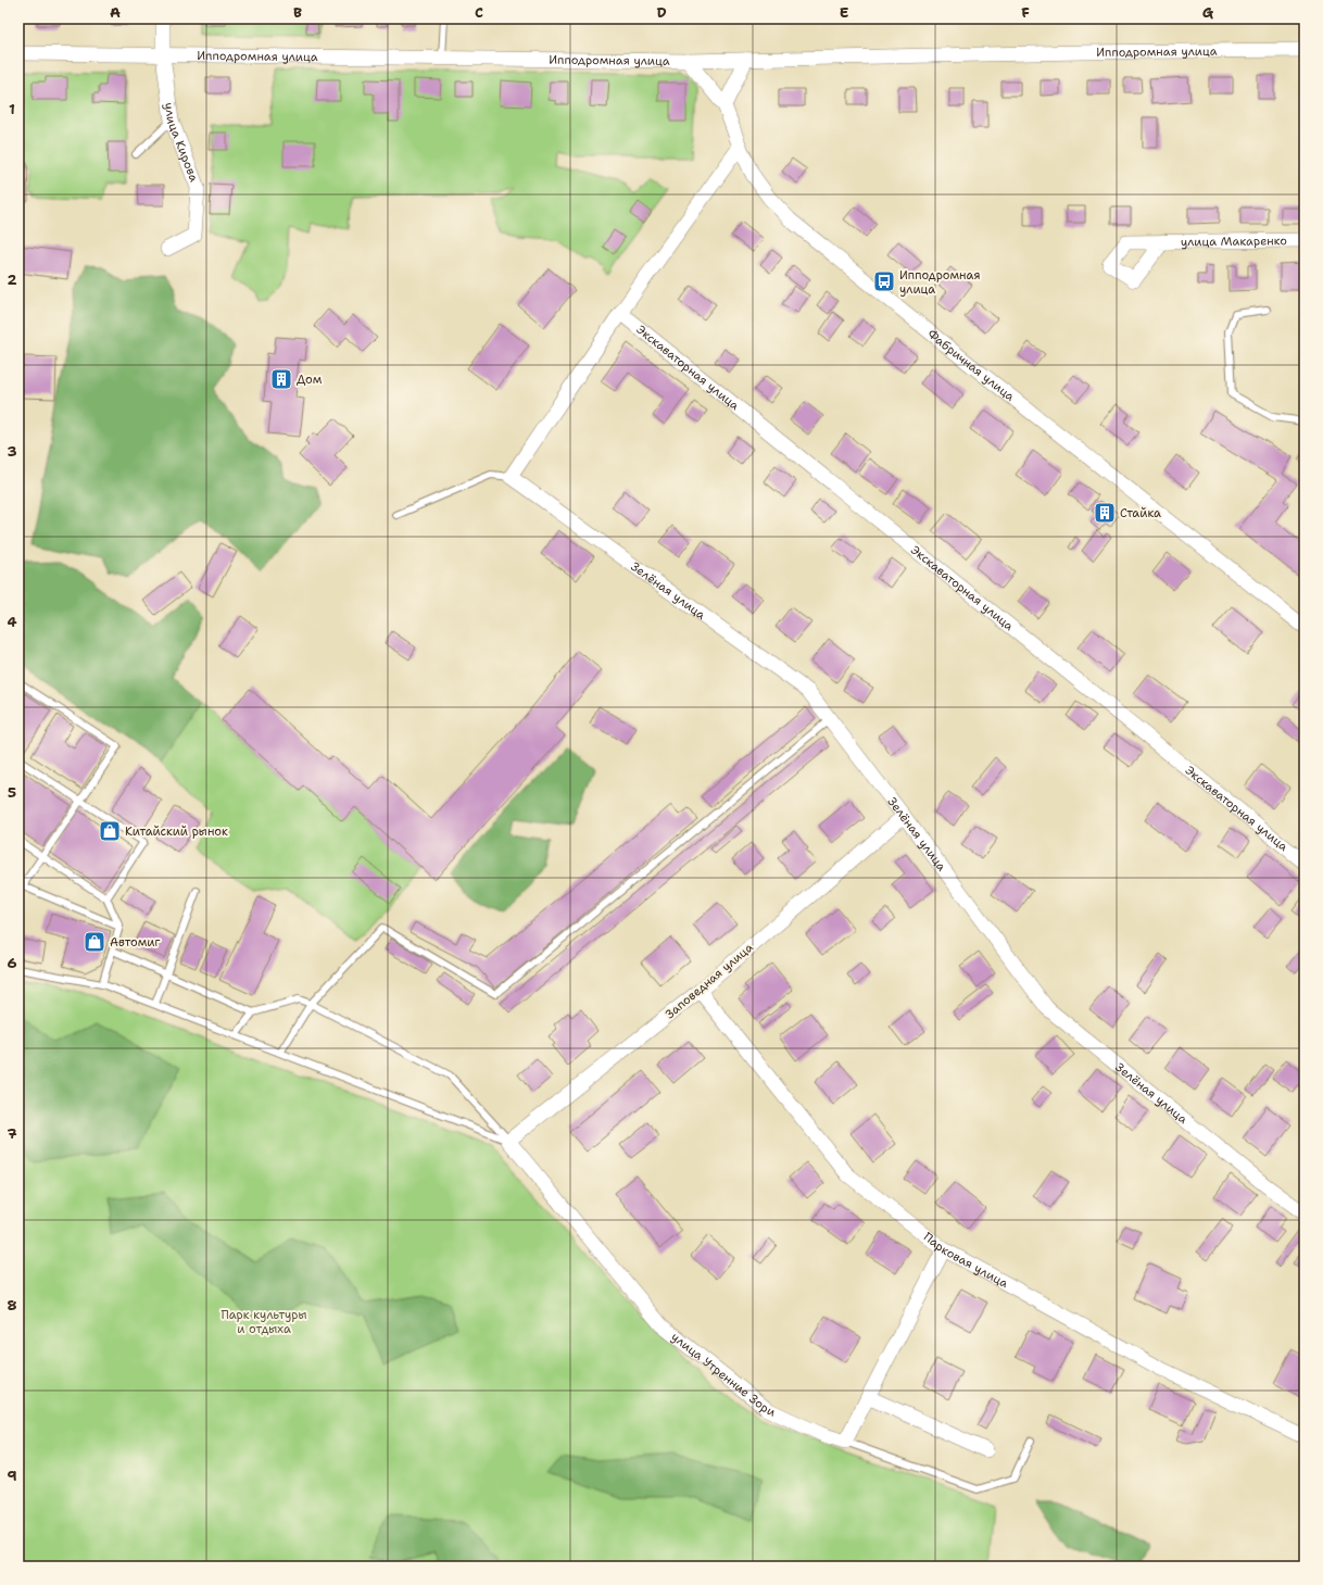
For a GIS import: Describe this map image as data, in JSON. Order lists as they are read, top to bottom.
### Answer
{
  "streets": {
    "street": [
      "Ипподромная улица",
      "улица Кирова",
      "улица Макаренко",
      "Фабричная улица",
      "Экскаваторная улица",
      "Зелёная улица",
      "Заповедная улица",
      "Парковая улица",
      "улица Утренние Зори"
    ]
  },
  "crossings": [
    ["Ипподромная улица", "улица Кирова"],
    ["Ипподромная улица", "Фабричная улица"],
    ["Зелёная улица", "Заповедная улица"],
    ["Заповедная улица", "Парковая улица"],
    ["Заповедная улица", "улица Утренние Зори"]
  ],
  "parks": ["Парк культуры и отдыха"],
  "places": {
    "bus stop": ["Ипподромная улица"],
    "building": ["Дом", "Стайка"],
    "shop": ["Китайский рынок", "Автомиг"]
  },
  "grid": {
    "columns": [
      "A",
      "B",
      "C",
      "D",
      "E",
      "F",
      "G"
    ],
    "rows": [
      "1",
      "2",
      "3",
      "4",
      "5",
      "6",
      "7",
      "8",
      "9"
    ]
  }
}
